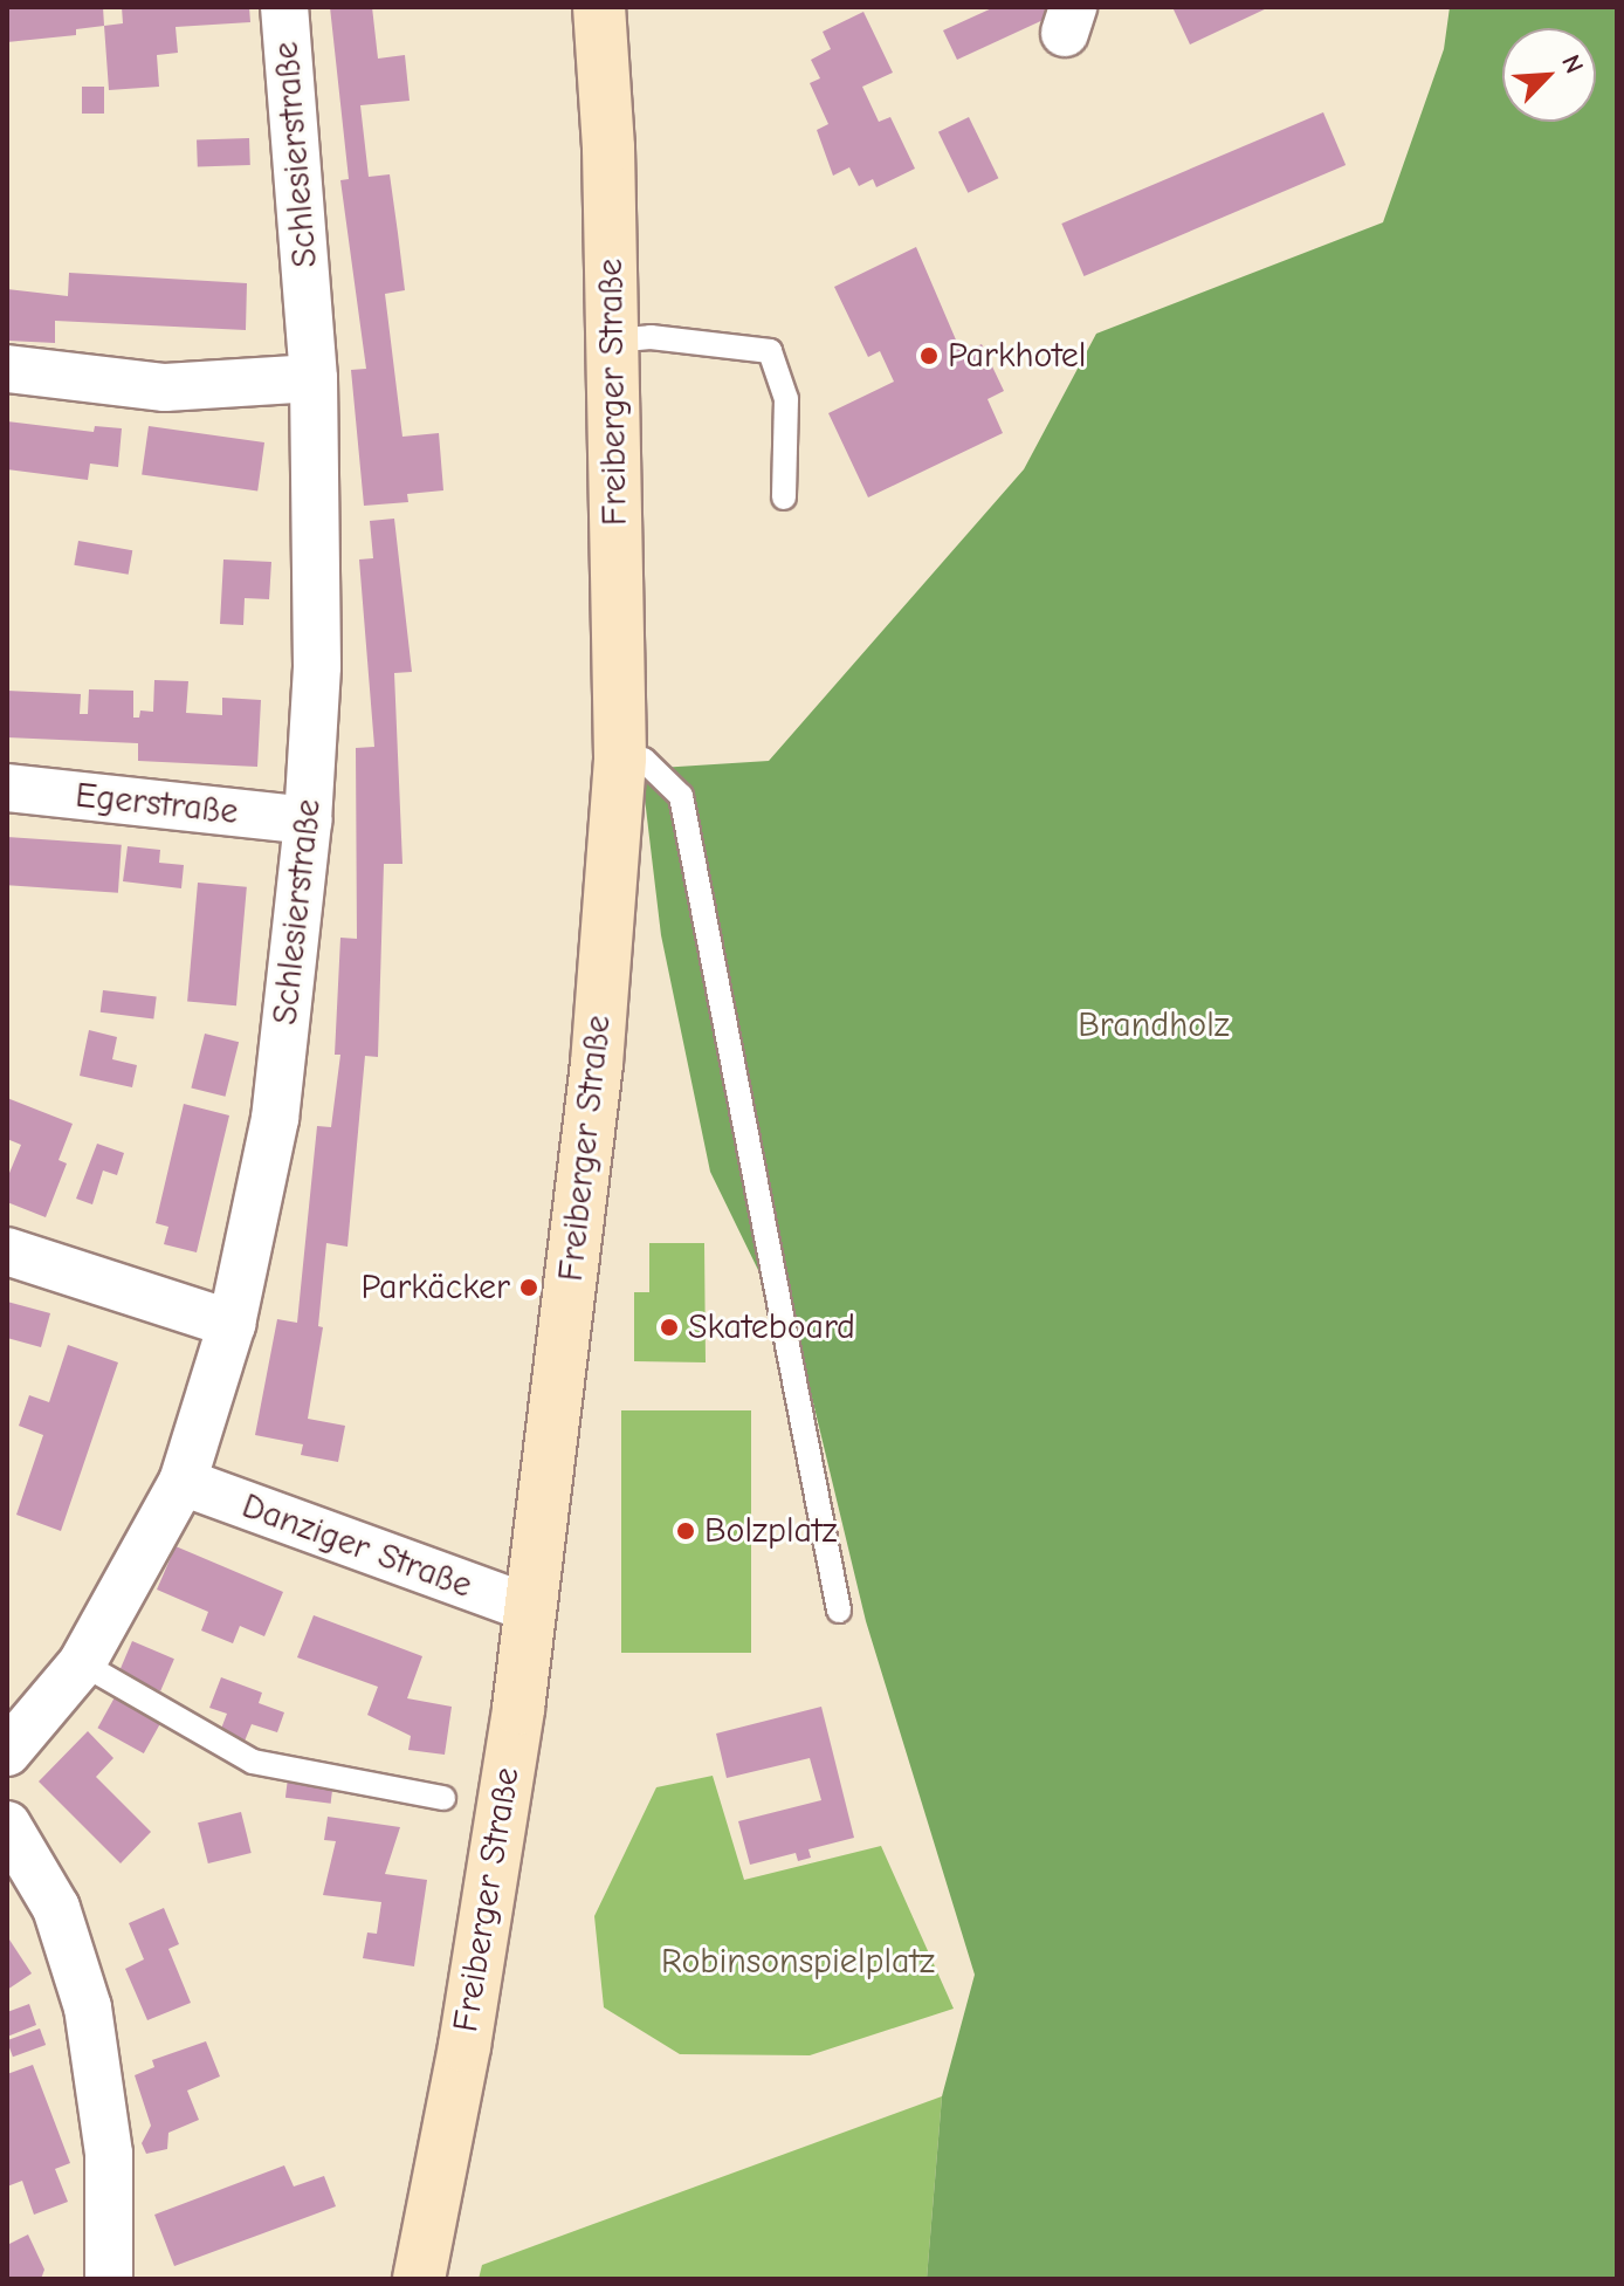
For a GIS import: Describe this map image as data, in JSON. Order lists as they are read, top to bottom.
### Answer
{
  "streets": {
    "main road": ["Freiberger Straße"],
    "street": ["Schlesierstraße", "Egerstraße", "Danziger Straße"]
  },
  "crossings": [
    ["Schlesierstraße", "Egerstraße"],
    ["Schlesierstraße", "Danziger Straße"],
    ["Freiberger Straße", "Danziger Straße"]
  ],
  "parks": ["Brandholz", "Robinsonspielplatz"],
  "places": [
    "Parkhotel",
    "Parkäcker",
    "Skateboard",
    "Bolzplatz"
  ],
  "north": "top right"
}
